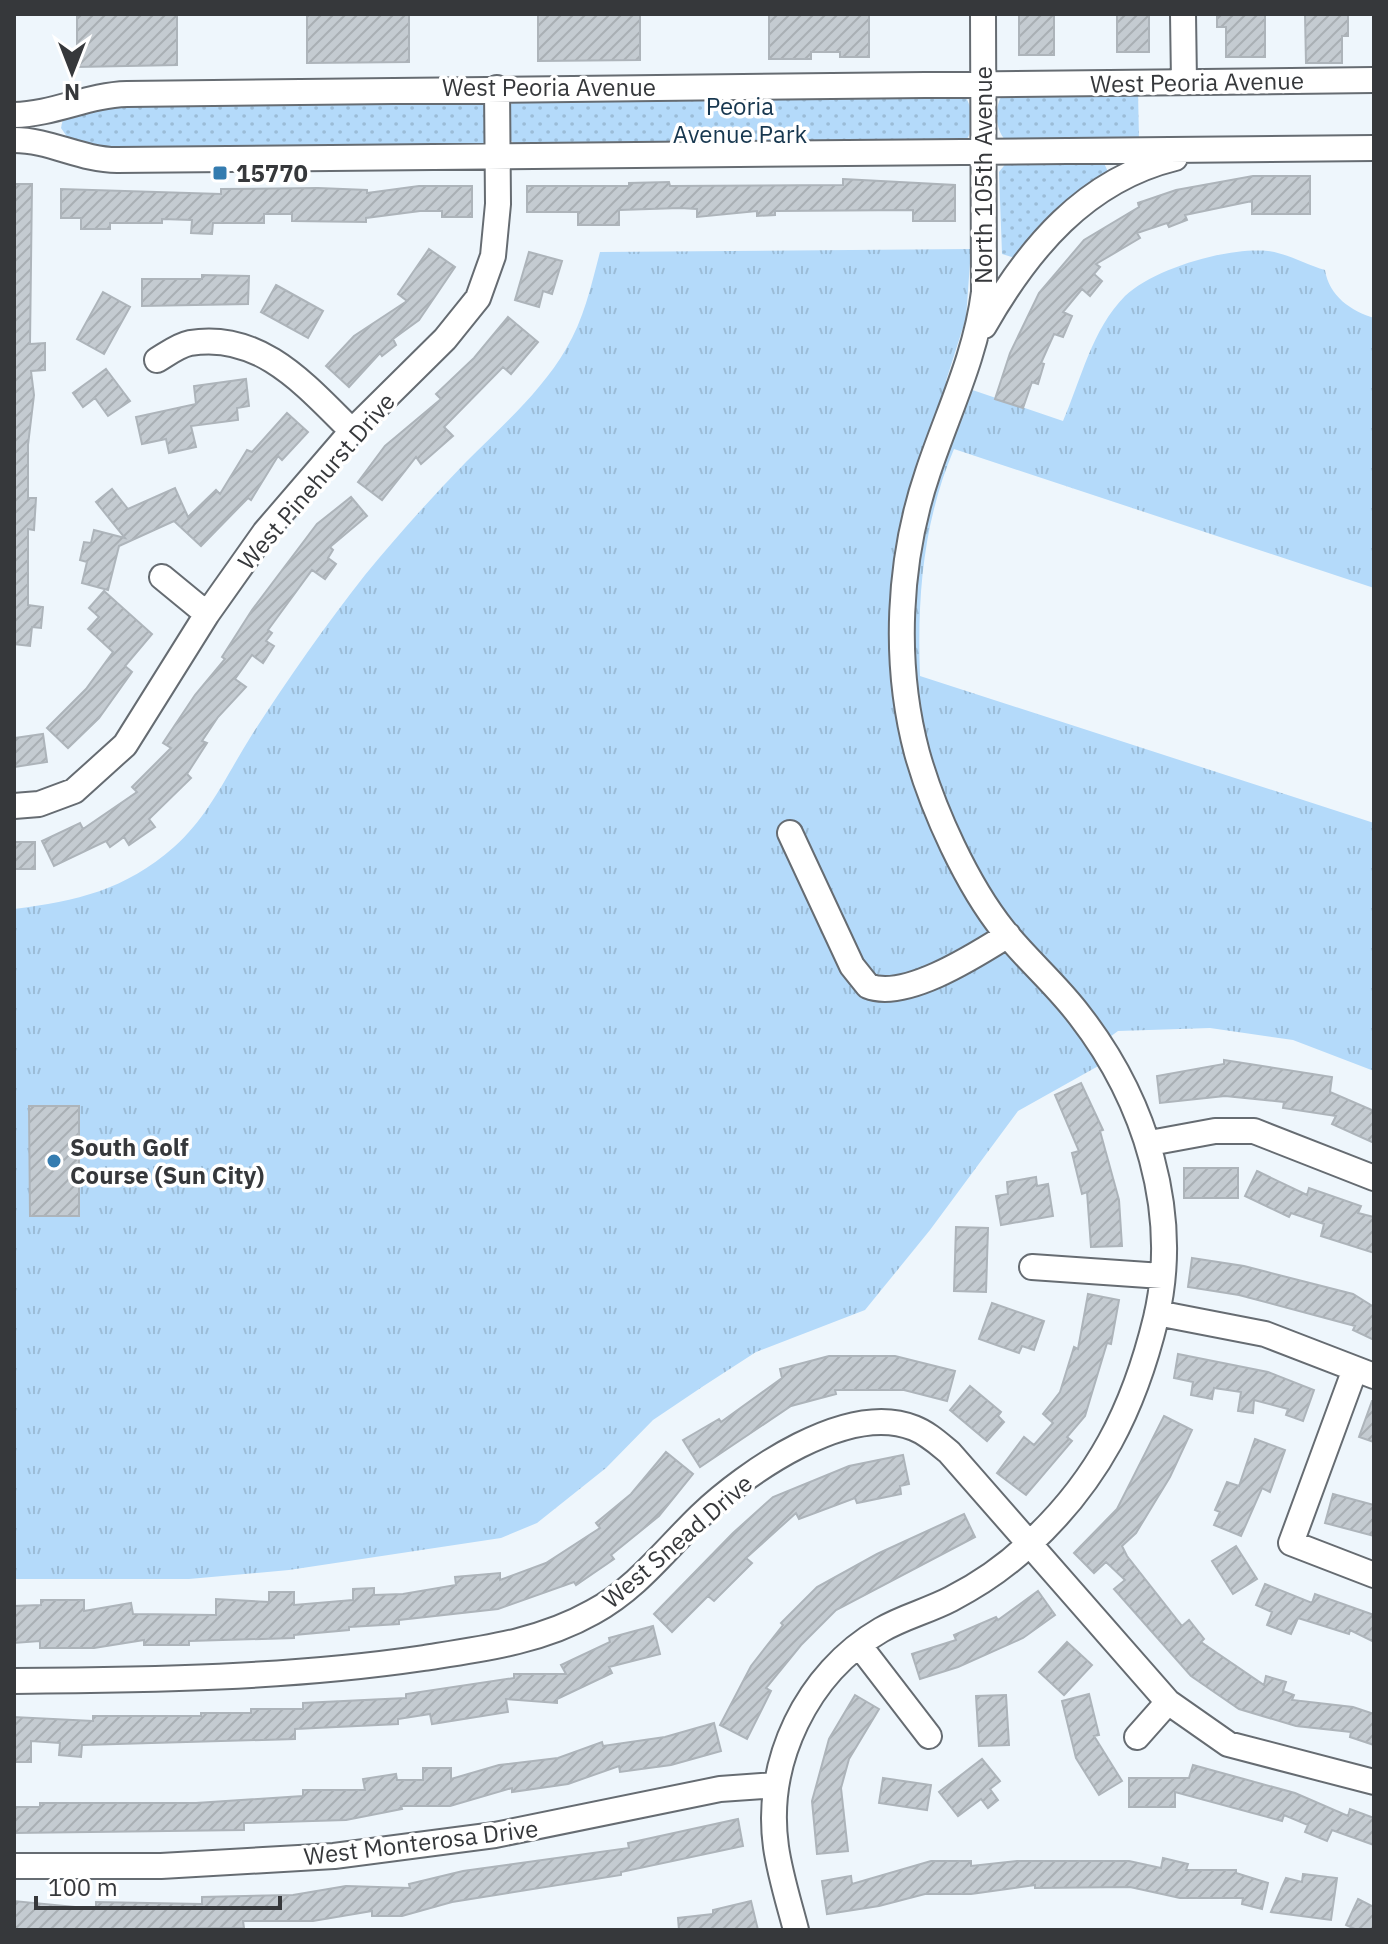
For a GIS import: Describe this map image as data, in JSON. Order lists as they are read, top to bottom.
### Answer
{
  "streets": {
    "street": [
      "West Peoria Avenue",
      "North 105th Avenue",
      "West Pinehurst Drive",
      "West Snead Drive",
      "West Monterosa Drive"
    ]
  },
  "crossings": [
    ["West Peoria Avenue", "North 105th Avenue"],
    ["West Peoria Avenue", "West Pinehurst Drive"],
    ["North 105th Avenue", "West Snead Drive"],
    ["North 105th Avenue", "West Monterosa Drive"]
  ],
  "parks": ["Peoria Avenue Park"],
  "places": {
    "transit": ["15770"],
    "other": ["South Golf Course (Sun City)"]
  },
  "scale_bar": "100 m",
  "north": "bottom"
}
